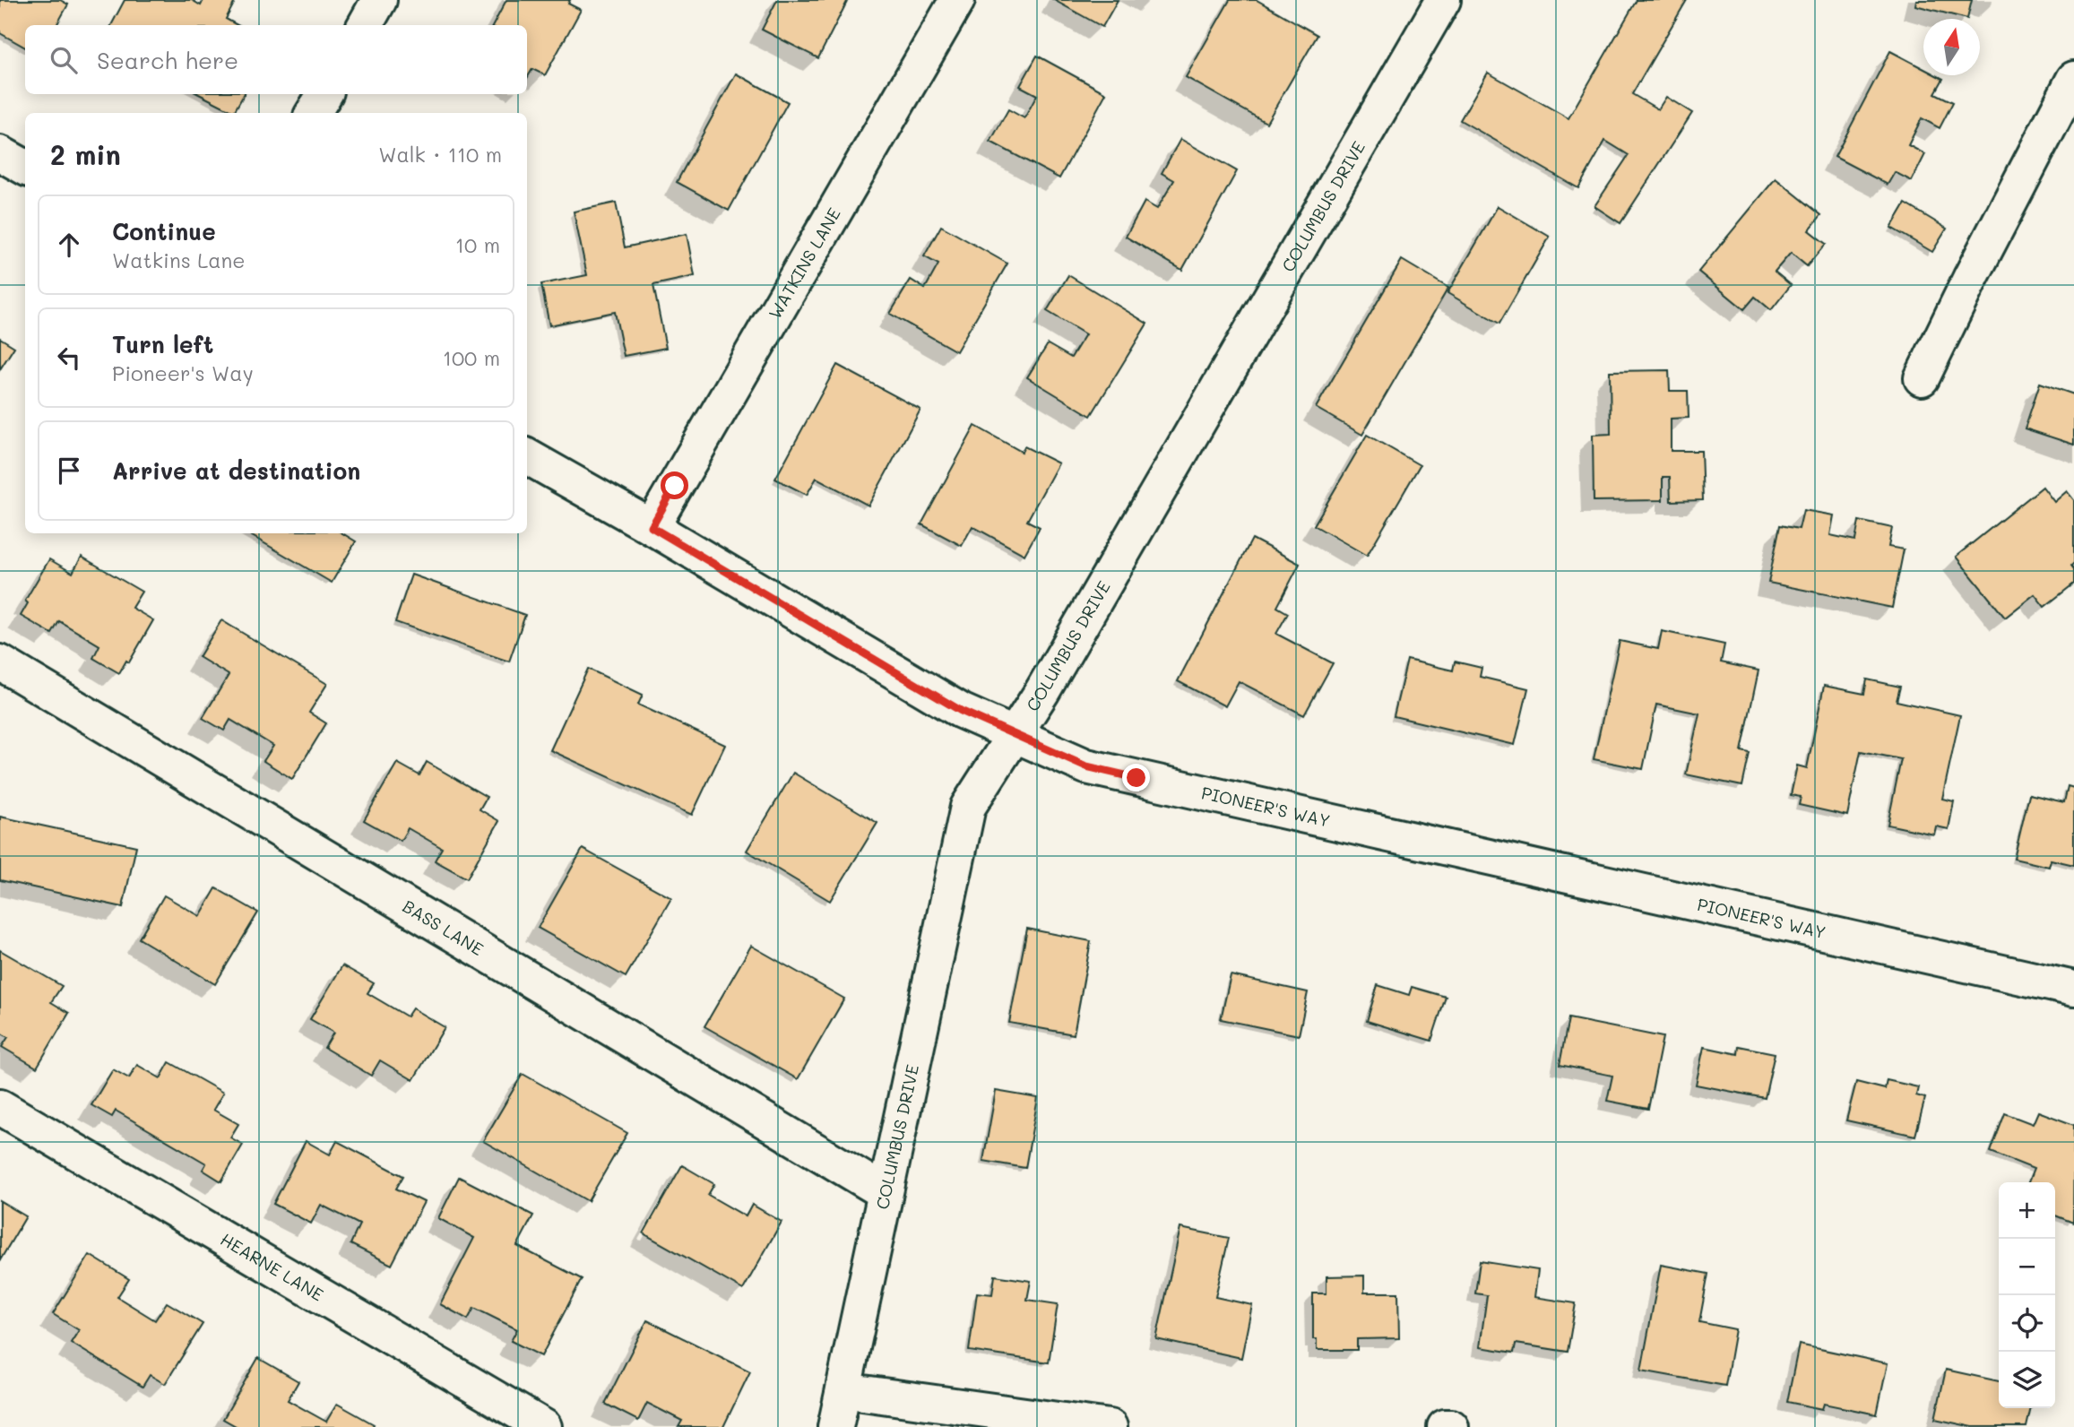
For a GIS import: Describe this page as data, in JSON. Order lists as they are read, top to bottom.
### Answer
{
  "streets": {
    "street": [
      "COLUMBUS DRIVE",
      "WATKINS LANE",
      "PIONEER'S WAY",
      "BASS LANE",
      "HEARNE LANE"
    ]
  },
  "crossings": [
    ["COLUMBUS DRIVE", "PIONEER'S WAY"],
    ["COLUMBUS DRIVE", "BASS LANE"],
    ["WATKINS LANE", "PIONEER'S WAY"]
  ],
  "north": "top",
  "page": {
    "search": "Search here",
    "heading": ["2 min", "Walk · 110 m"],
    "list": [
      ["Continue", "Watkins Lane", "10 m"],
      ["Turn left", "Pioneer's Way", "100 m"],
      "Arrive at destination"
    ],
    "map_buttons": ["+", "−"]
  }
}
